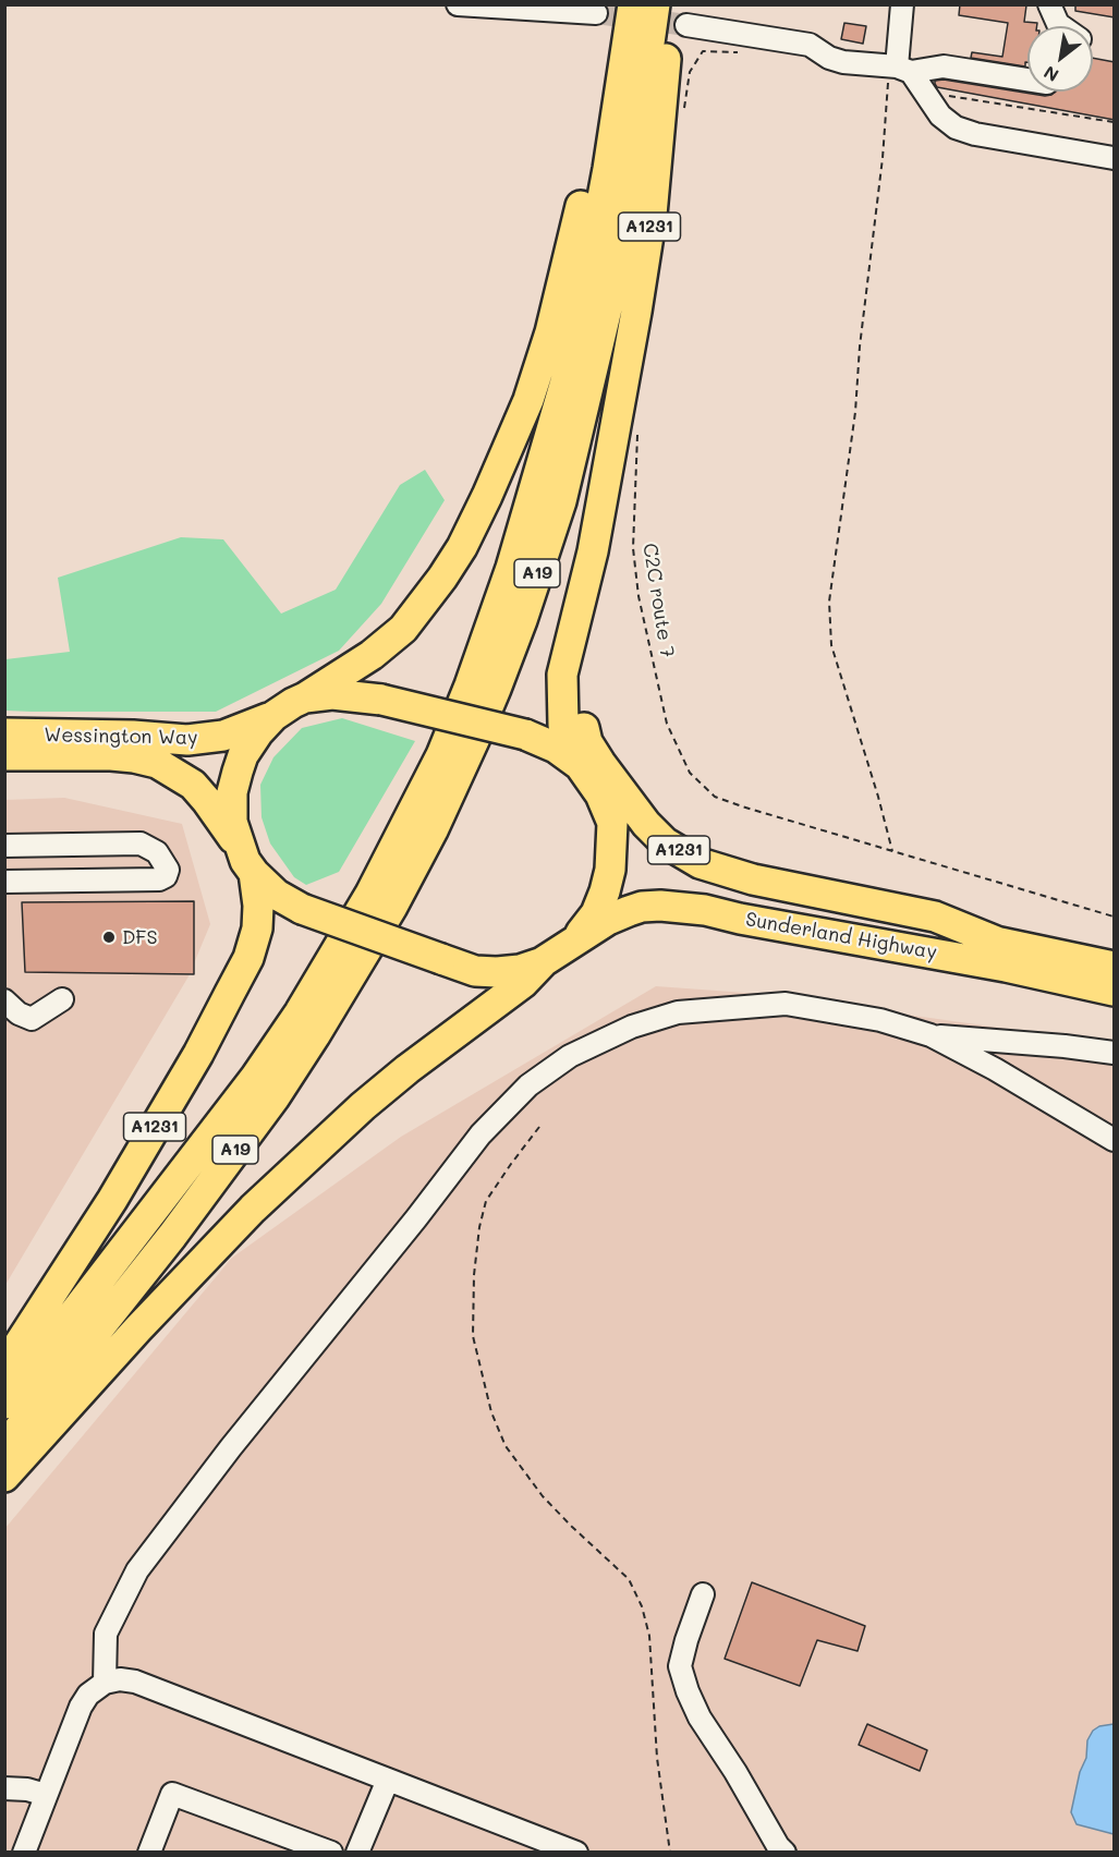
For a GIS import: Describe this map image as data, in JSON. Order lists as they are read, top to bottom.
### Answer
{
  "streets": {
    "highway": [
      "A1231",
      "A19",
      "Wessington Way",
      "Sunderland Highway"
    ],
    "path": ["C2C route 7"]
  },
  "crossings": [
    ["A1231", "A19"],
    ["A1231", "Wessington Way"],
    ["A1231", "Sunderland Highway"]
  ],
  "places": ["DFS"],
  "north": "bottom left"
}
